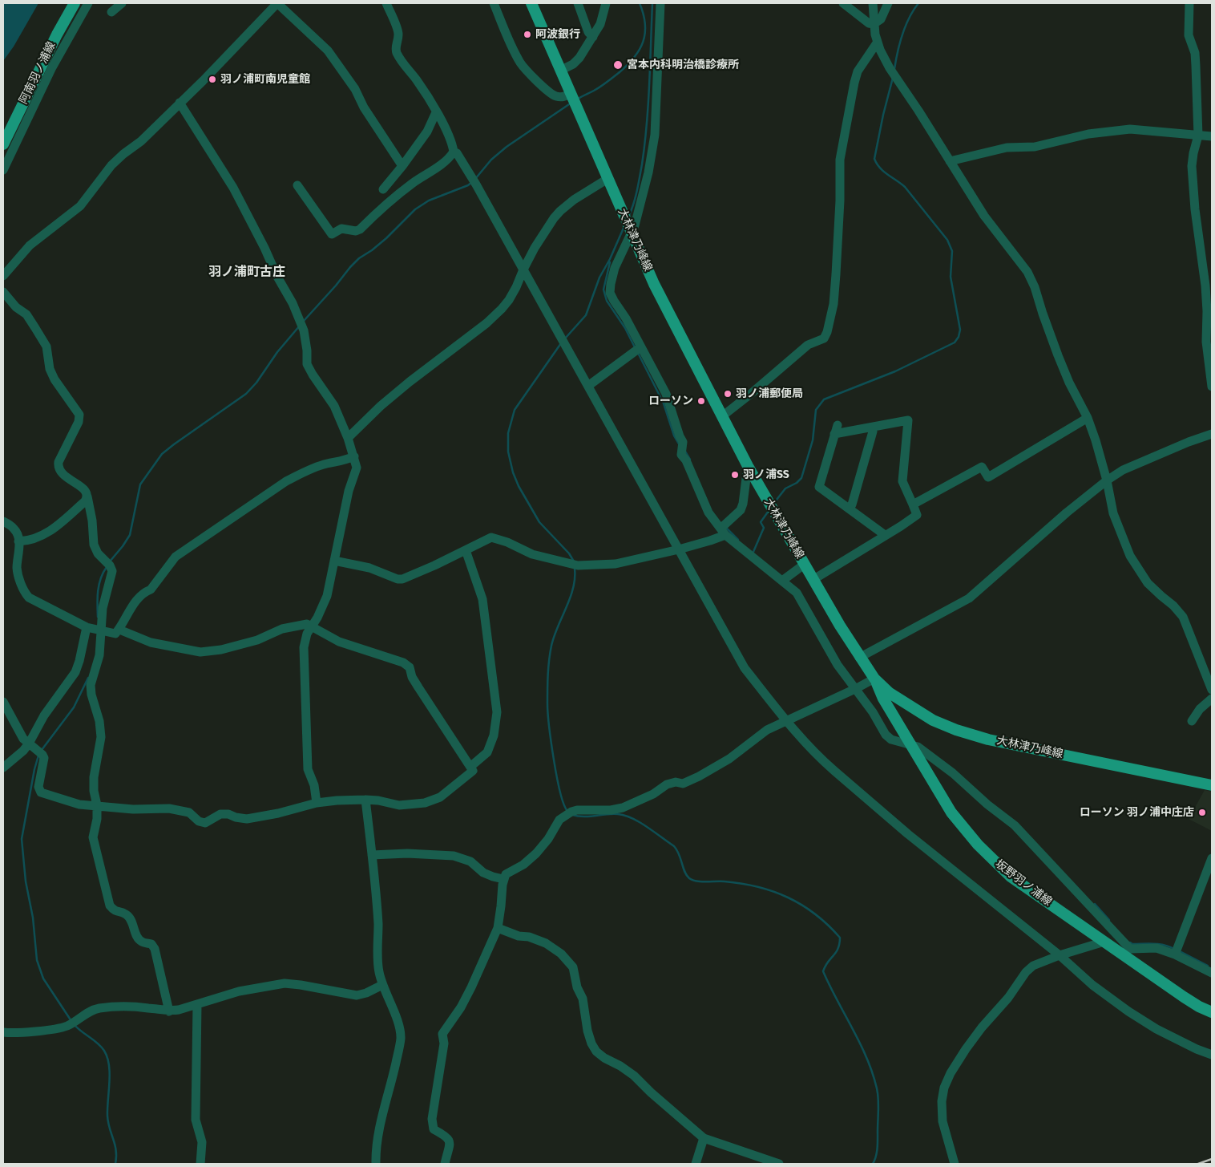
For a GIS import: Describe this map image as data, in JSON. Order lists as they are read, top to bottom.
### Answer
{
  "streets": {
    "main road": ["阿南羽ノ浦線", "大林津乃峰線", "坂野羽ノ浦線"]
  },
  "crossings": [
    ["大林津乃峰線", "坂野羽ノ浦線"]
  ],
  "districts": ["羽ノ浦町古庄"],
  "places": [
    "阿波銀行",
    "宮本内科明治橋診療所",
    "羽ノ浦町南児童館",
    "羽ノ浦郵便局",
    "ローソン",
    "羽ノ浦SS",
    "ローソン 羽ノ浦中庄店"
  ]
}
